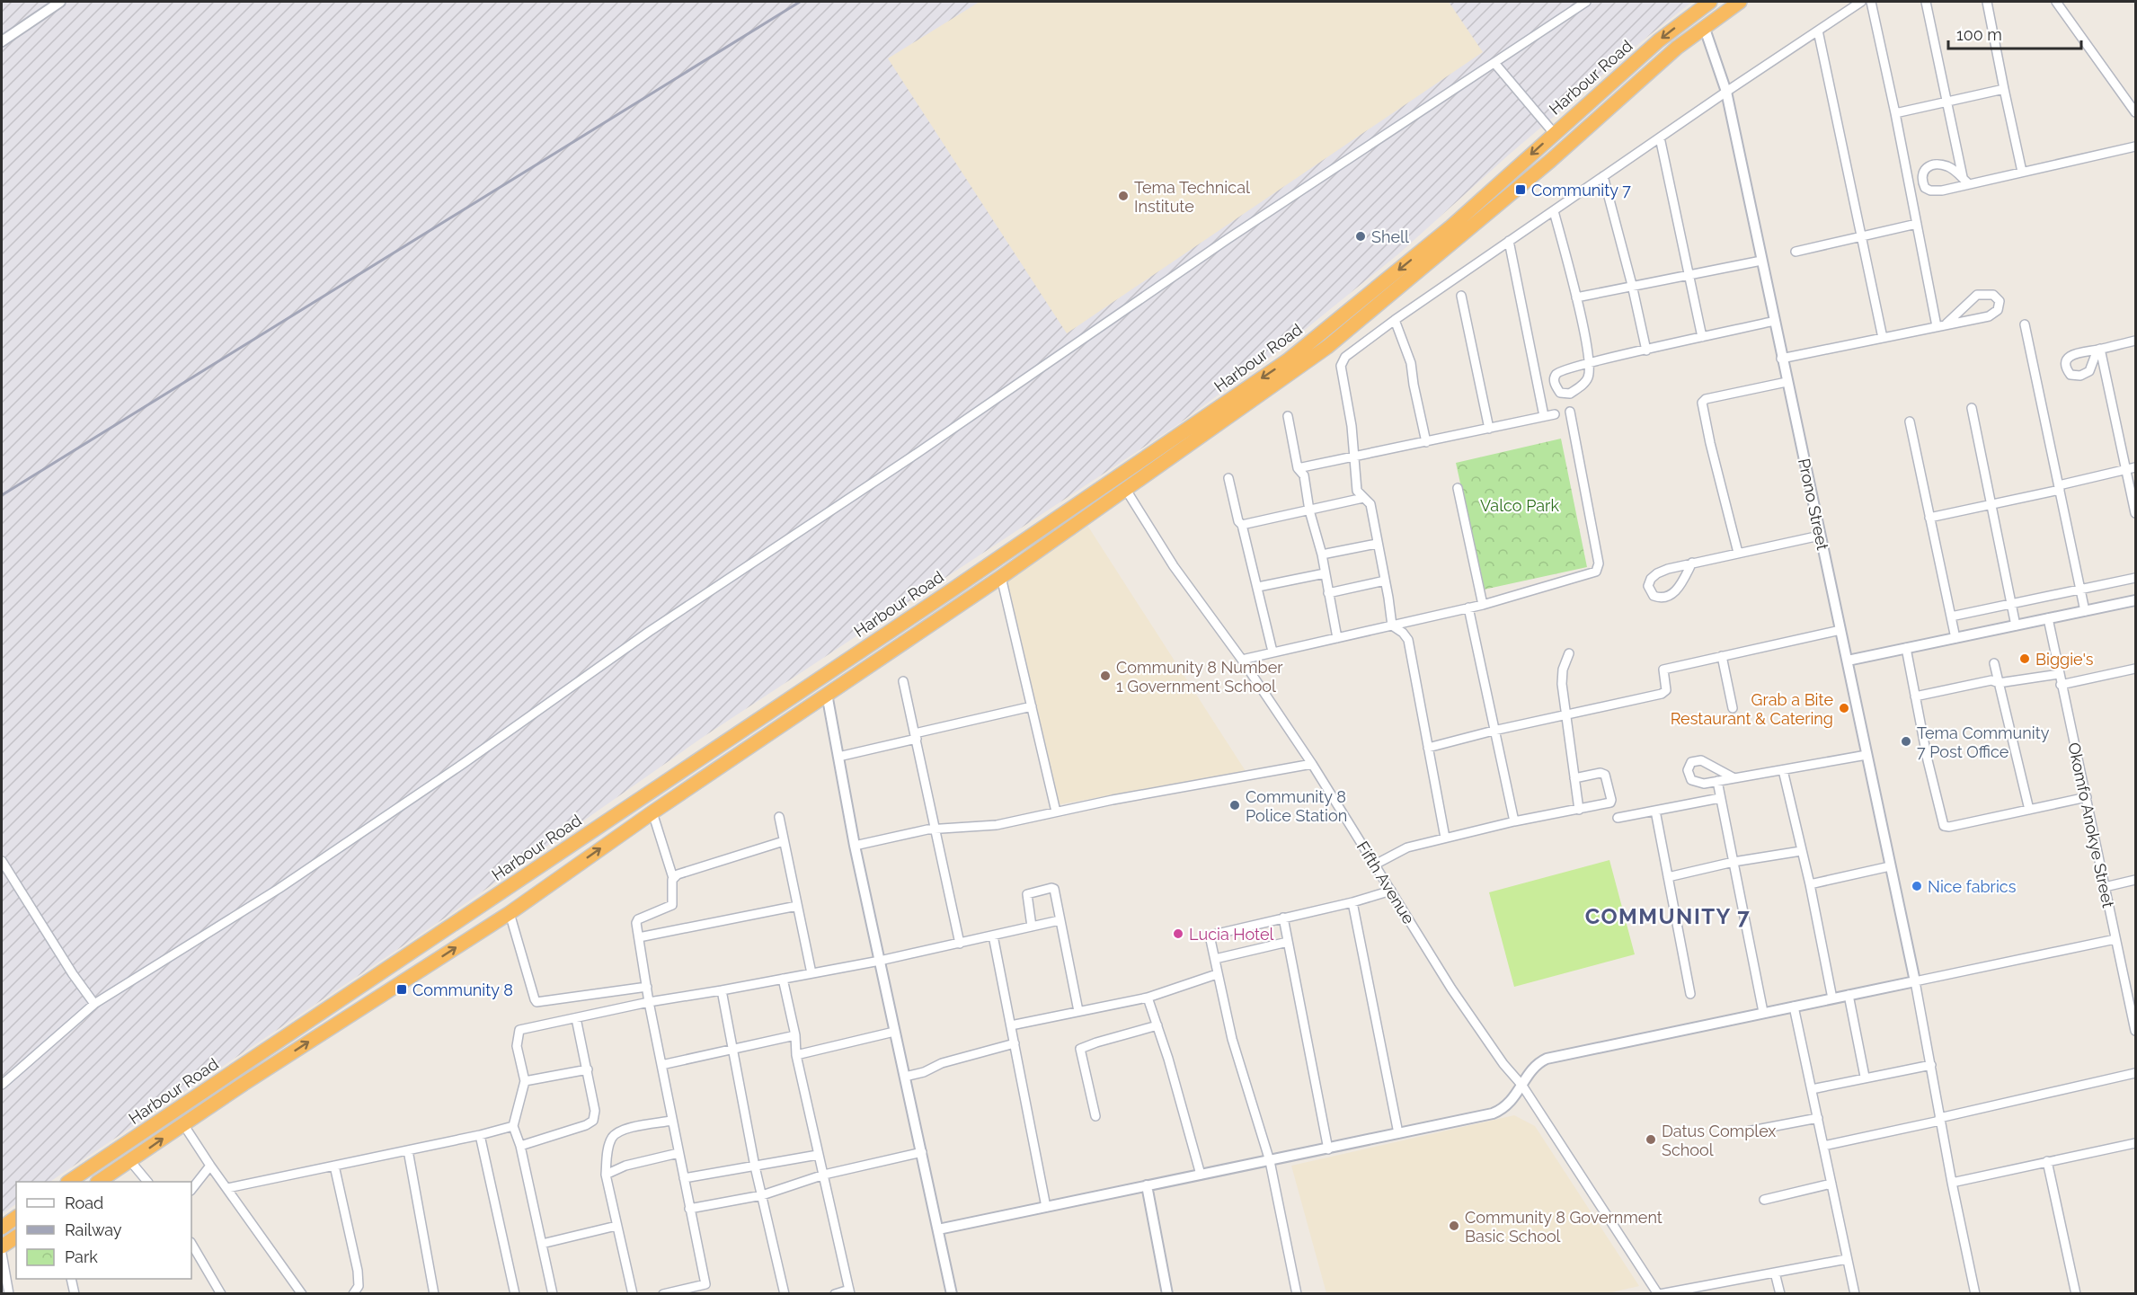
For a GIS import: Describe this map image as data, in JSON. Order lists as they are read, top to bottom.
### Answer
{
  "streets": {
    "highway": ["Harbour Road"],
    "street": ["Prono Street", "Okomfo Anokye Street", "Fifth Avenue"]
  },
  "crossings": [
    ["Harbour Road", "Prono Street"],
    ["Harbour Road", "Fifth Avenue"]
  ],
  "districts": ["COMMUNITY 7"],
  "parks": ["Valco Park"],
  "places": {
    "transit": ["Community 7", "Community 8"],
    "other": [
      "Tema Technical Institute",
      "Shell",
      "Biggie's",
      "Community 8 Number 1 Government School",
      "Grab a Bite Restaurant & Catering",
      "Tema Community 7 Post Office",
      "Community 8 Police Station",
      "Nice fabrics",
      "Lucia Hotel",
      "Datus Complex School",
      "Community 8 Government Basic School"
    ]
  },
  "legend": ["Road", "Railway", "Park"],
  "scale_bar": "100 m"
}
